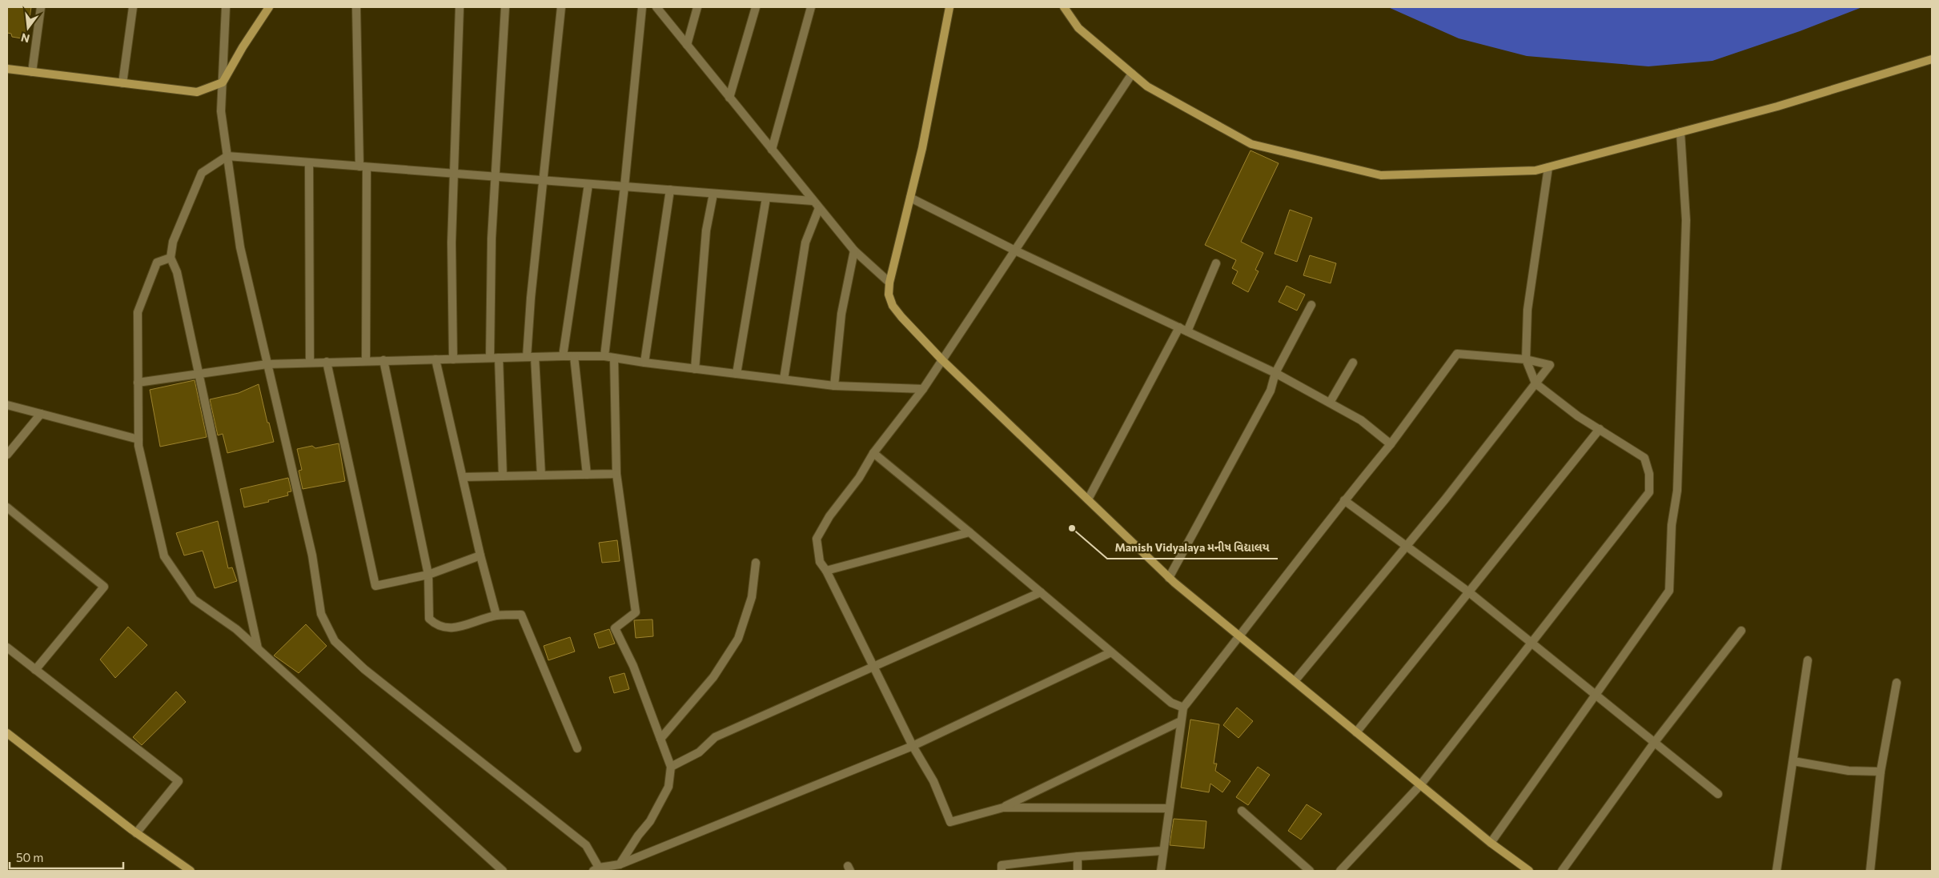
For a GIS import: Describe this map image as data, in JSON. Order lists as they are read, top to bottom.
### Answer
{
  "places": ["Manish Vidyalaya મનીષ વિદ્યાલય"],
  "scale_bar": "50 m",
  "north": "bottom"
}
